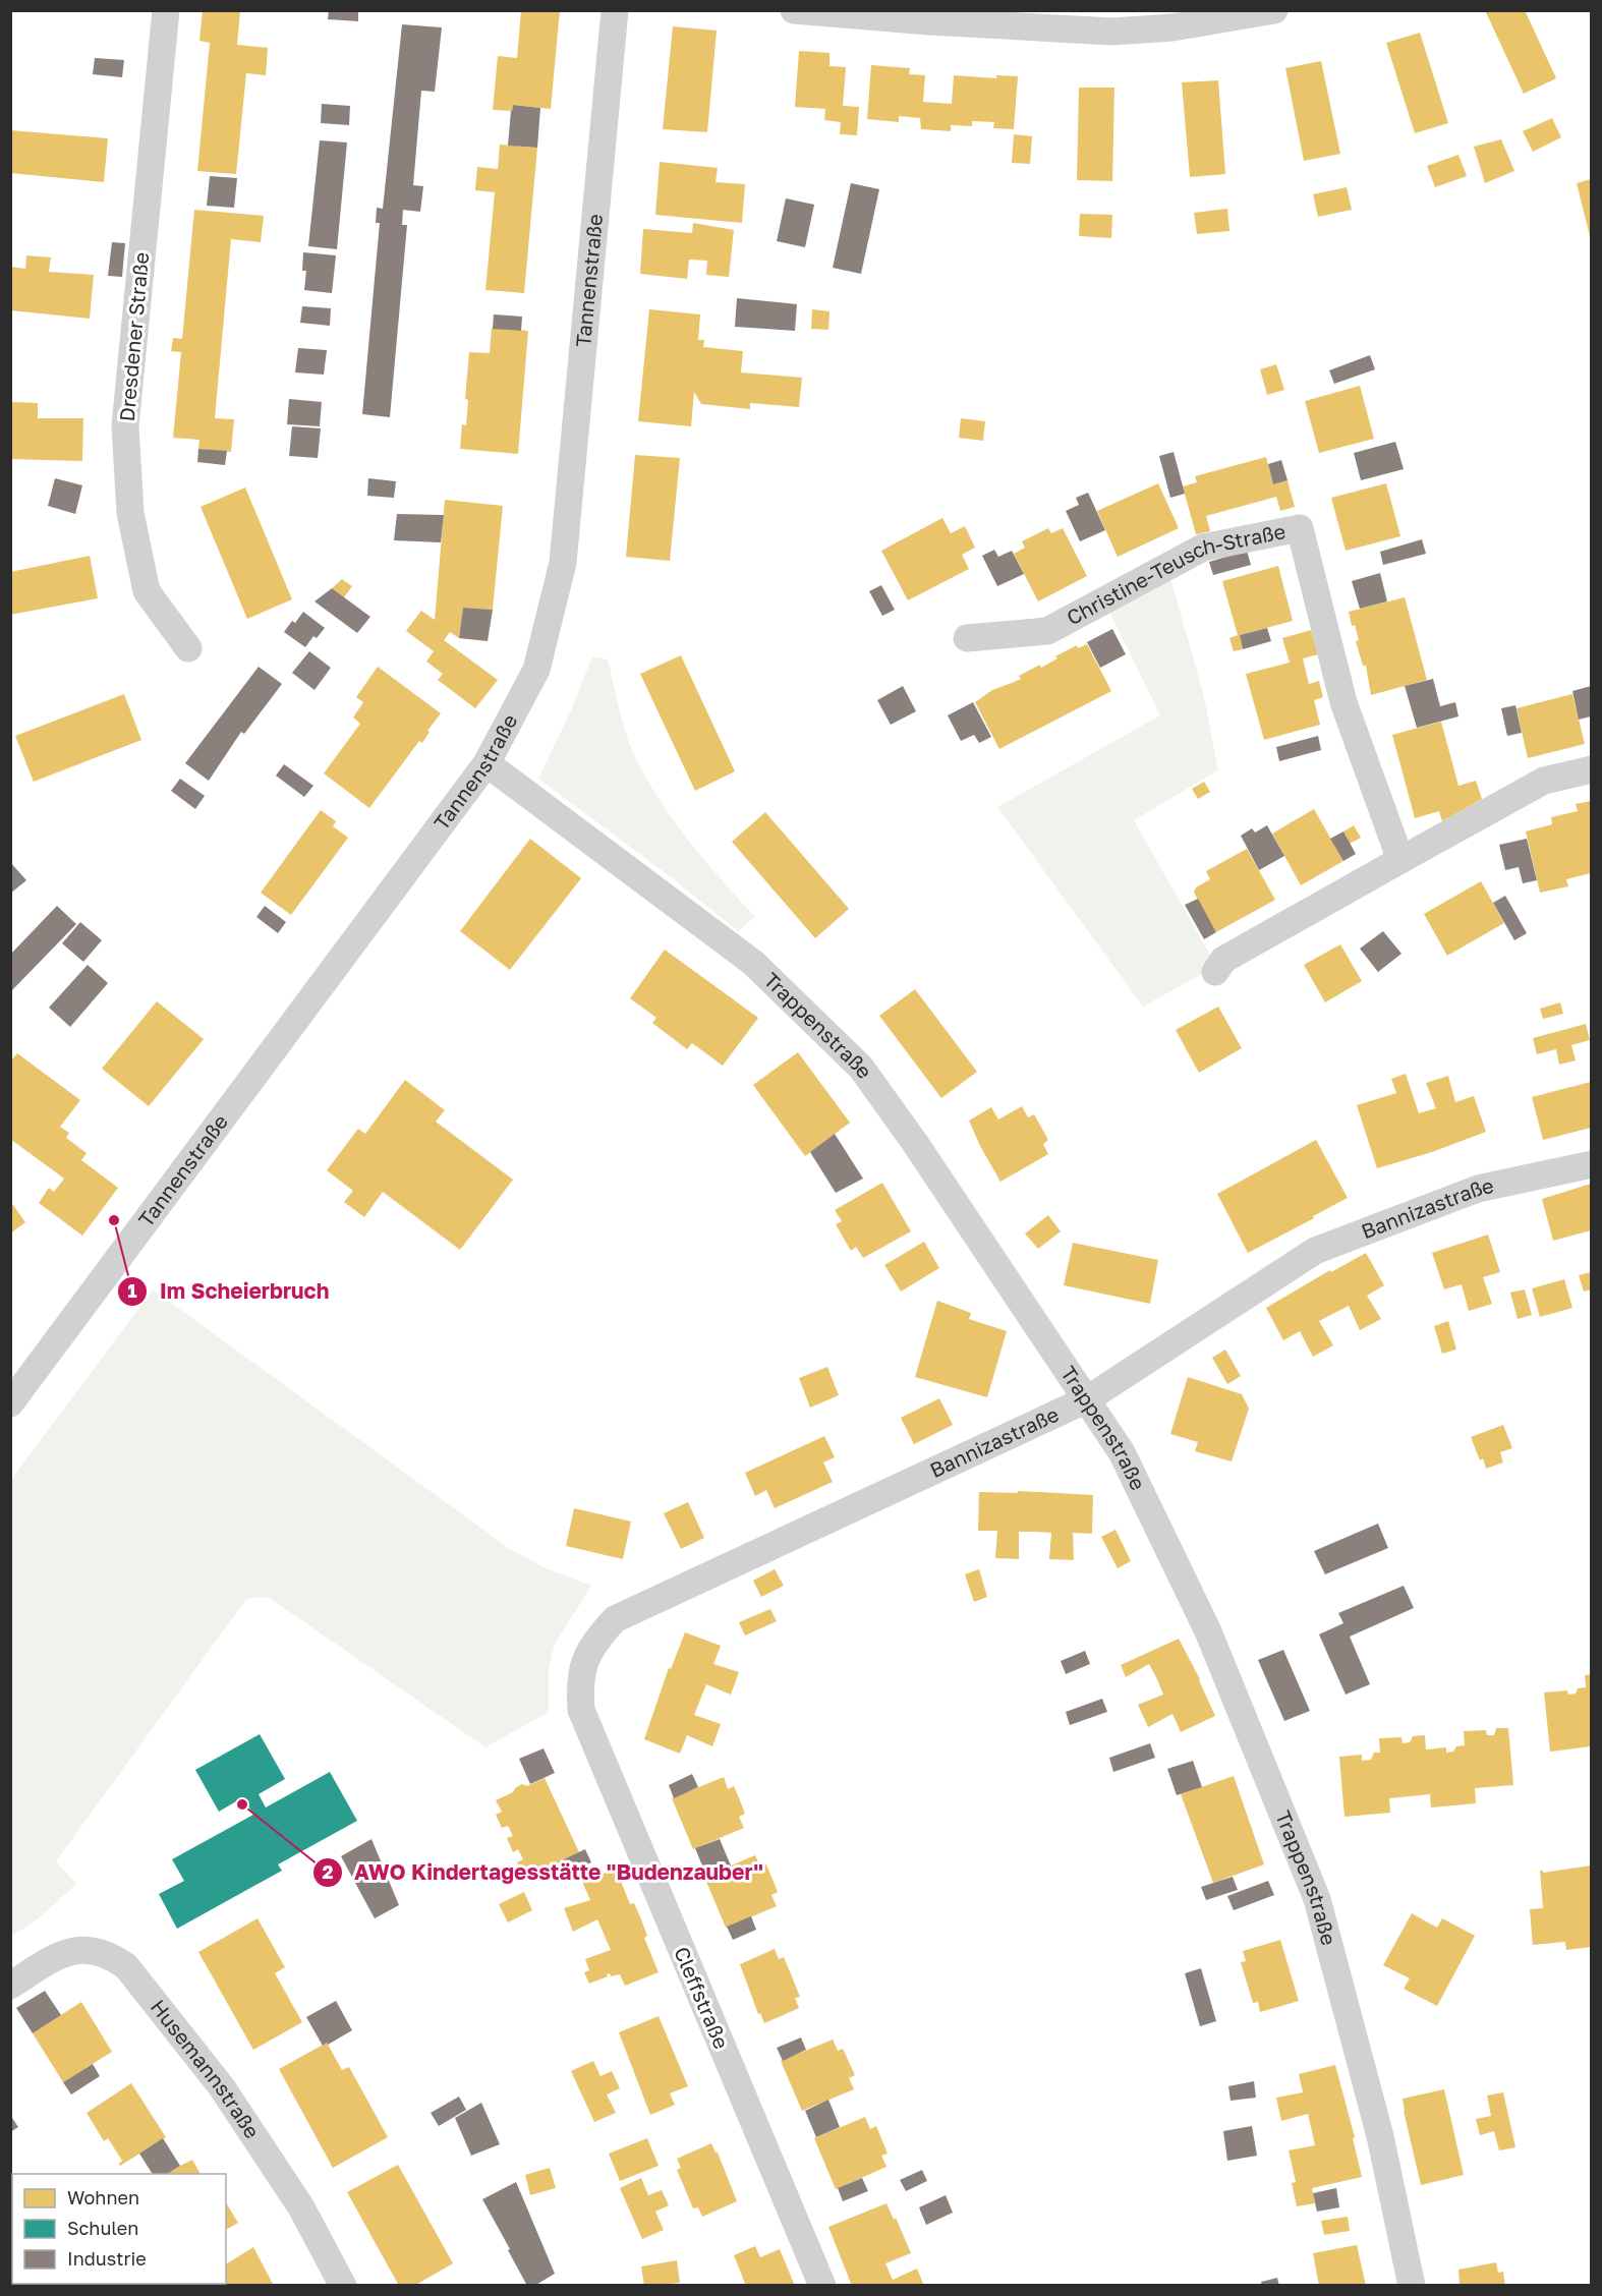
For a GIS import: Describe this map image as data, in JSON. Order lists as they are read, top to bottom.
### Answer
{
  "streets": {
    "street": [
      "Tannenstraße",
      "Dresdener Straße",
      "Christine-Teusch-Straße",
      "Trappenstraße",
      "Bannizastraße",
      "Cleffstraße",
      "Husemannstraße"
    ]
  },
  "crossings": [
    ["Tannenstraße", "Trappenstraße"],
    ["Trappenstraße", "Bannizastraße"],
    ["Bannizastraße", "Cleffstraße"]
  ],
  "places": ["Im Scheierbruch", "AWO Kindertagesstätte \"Budenzauber\""],
  "legend": ["Wohnen", "Schulen", "Industrie"]
}
